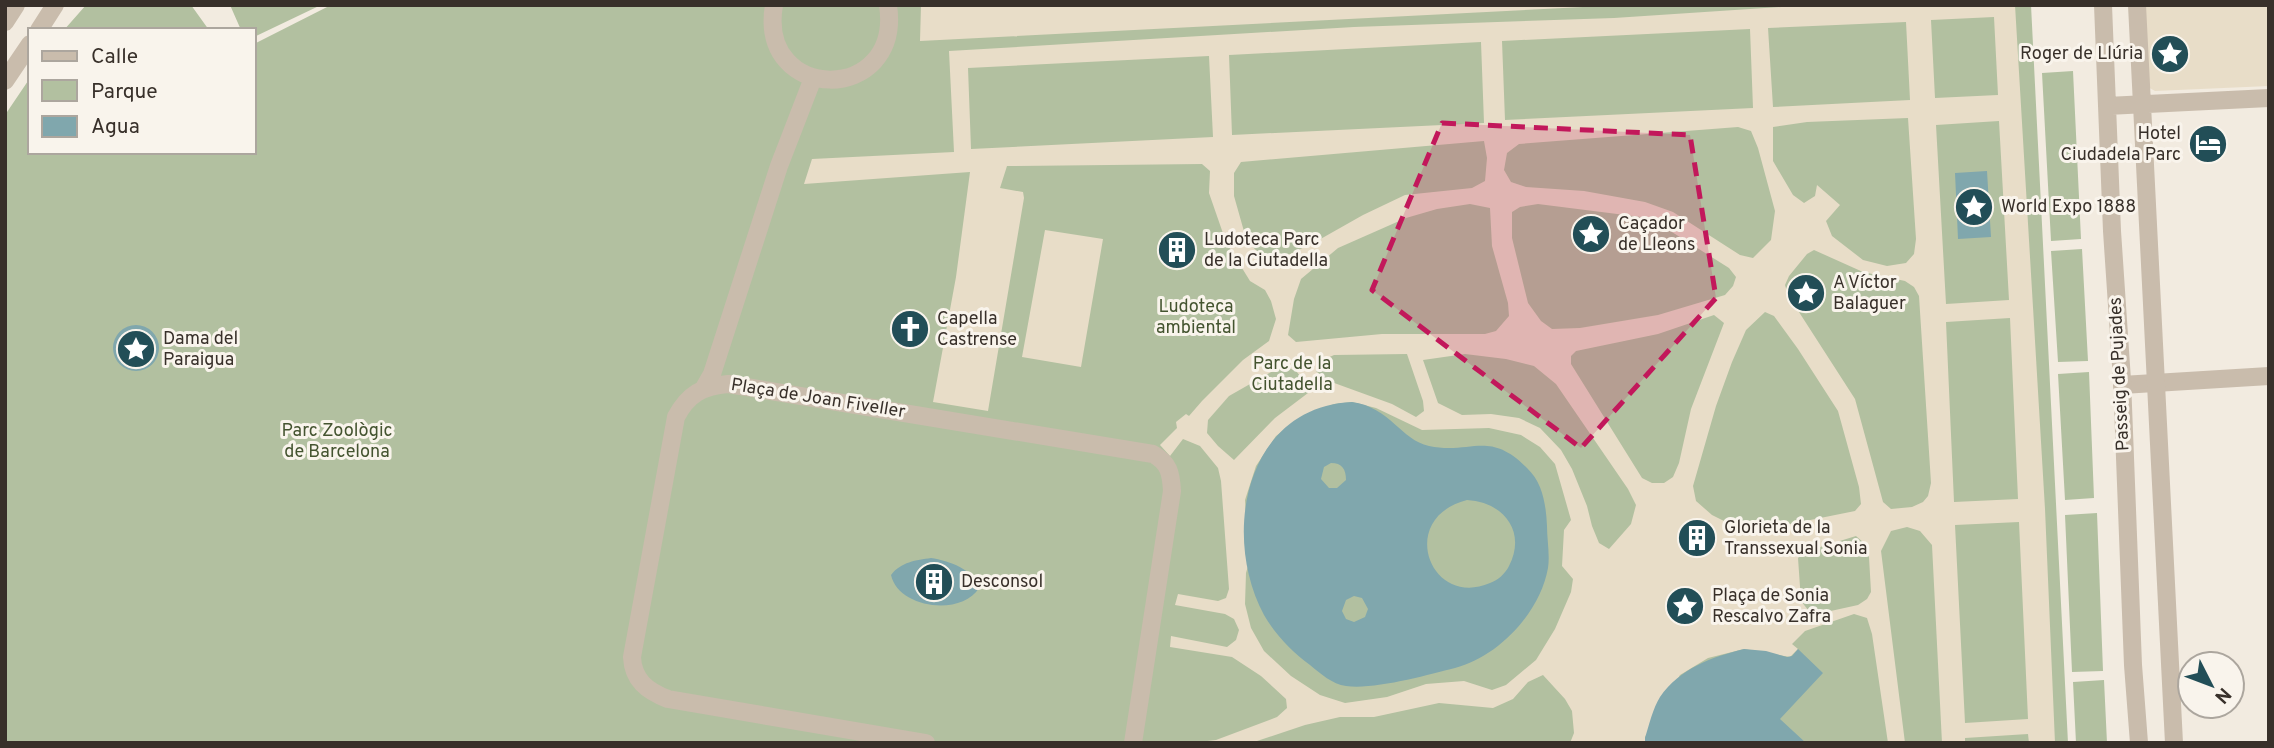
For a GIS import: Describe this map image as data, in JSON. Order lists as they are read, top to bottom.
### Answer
{
  "streets": {
    "street": ["Passeig de Pujades", "Plaça de Joan Fiveller"]
  },
  "parks": ["Ludoteca ambiental", "Parc de la Ciutadella", "Parc Zoològic de Barcelona"],
  "places": {
    "place": [
      "Roger de Llúria",
      "World Expo 1888",
      "Caçador de Lleons",
      "A Víctor Balaguer",
      "Dama del Paraigua",
      "Plaça de Sonia Rescalvo Zafra"
    ],
    "hotel": ["Hotel Ciudadela Parc"],
    "building": ["Ludoteca Parc de la Ciutadella", "Glorieta de la Transsexual Sonia", "Desconsol"],
    "church": ["Capella Castrense"]
  },
  "legend": ["Calle", "Parque", "Agua"],
  "north": "bottom right"
}
